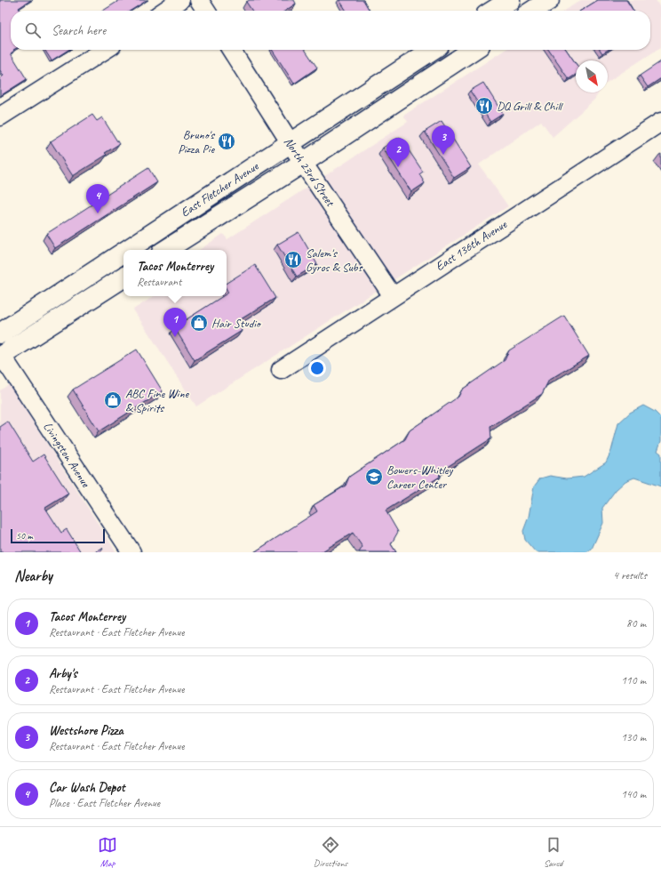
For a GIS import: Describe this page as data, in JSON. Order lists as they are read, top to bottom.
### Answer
{
  "streets": {
    "main road": ["East Fletcher Avenue"],
    "street": ["North 23rd Street", "East 136th Avenue", "Livingston Avenue"]
  },
  "crossings": [
    ["North 23rd Street", "East Fletcher Avenue"],
    ["North 23rd Street", "East 136th Avenue"]
  ],
  "places": {
    "restaurant": ["DQ Grill & Chill", "Bruno's Pizza Pie", "Salem's Gyros & Subs"],
    "shop": ["Hair Studio", "ABC Fine Wine & Spirits"],
    "school or university": ["Bowers-Whitley Career Center"]
  },
  "scale_bar": "50 m",
  "north": "bottom right",
  "page": {
    "search": "Search here",
    "pins": [
      "3",
      "2",
      "4",
      "1"
    ],
    "popup": ["Tacos Monterrey", "Restaurant"],
    "scale": "50 m",
    "heading": ["Nearby", "4 results"],
    "list": [
      {
        "mark": "1",
        "name": "Tacos Monterrey",
        "note": "Restaurant · East Fletcher Avenue",
        "value": "80 m"
      },
      {
        "mark": "2",
        "name": "Arby's",
        "note": "Restaurant · East Fletcher Avenue",
        "value": "110 m"
      },
      {
        "mark": "3",
        "name": "Westshore Pizza",
        "note": "Restaurant · East Fletcher Avenue",
        "value": "130 m"
      },
      {
        "mark": "4",
        "name": "Car Wash Depot",
        "note": "Place · East Fletcher Avenue",
        "value": "140 m"
      }
    ],
    "nav": ["Map", "Directions", "Saved"]
  }
}
